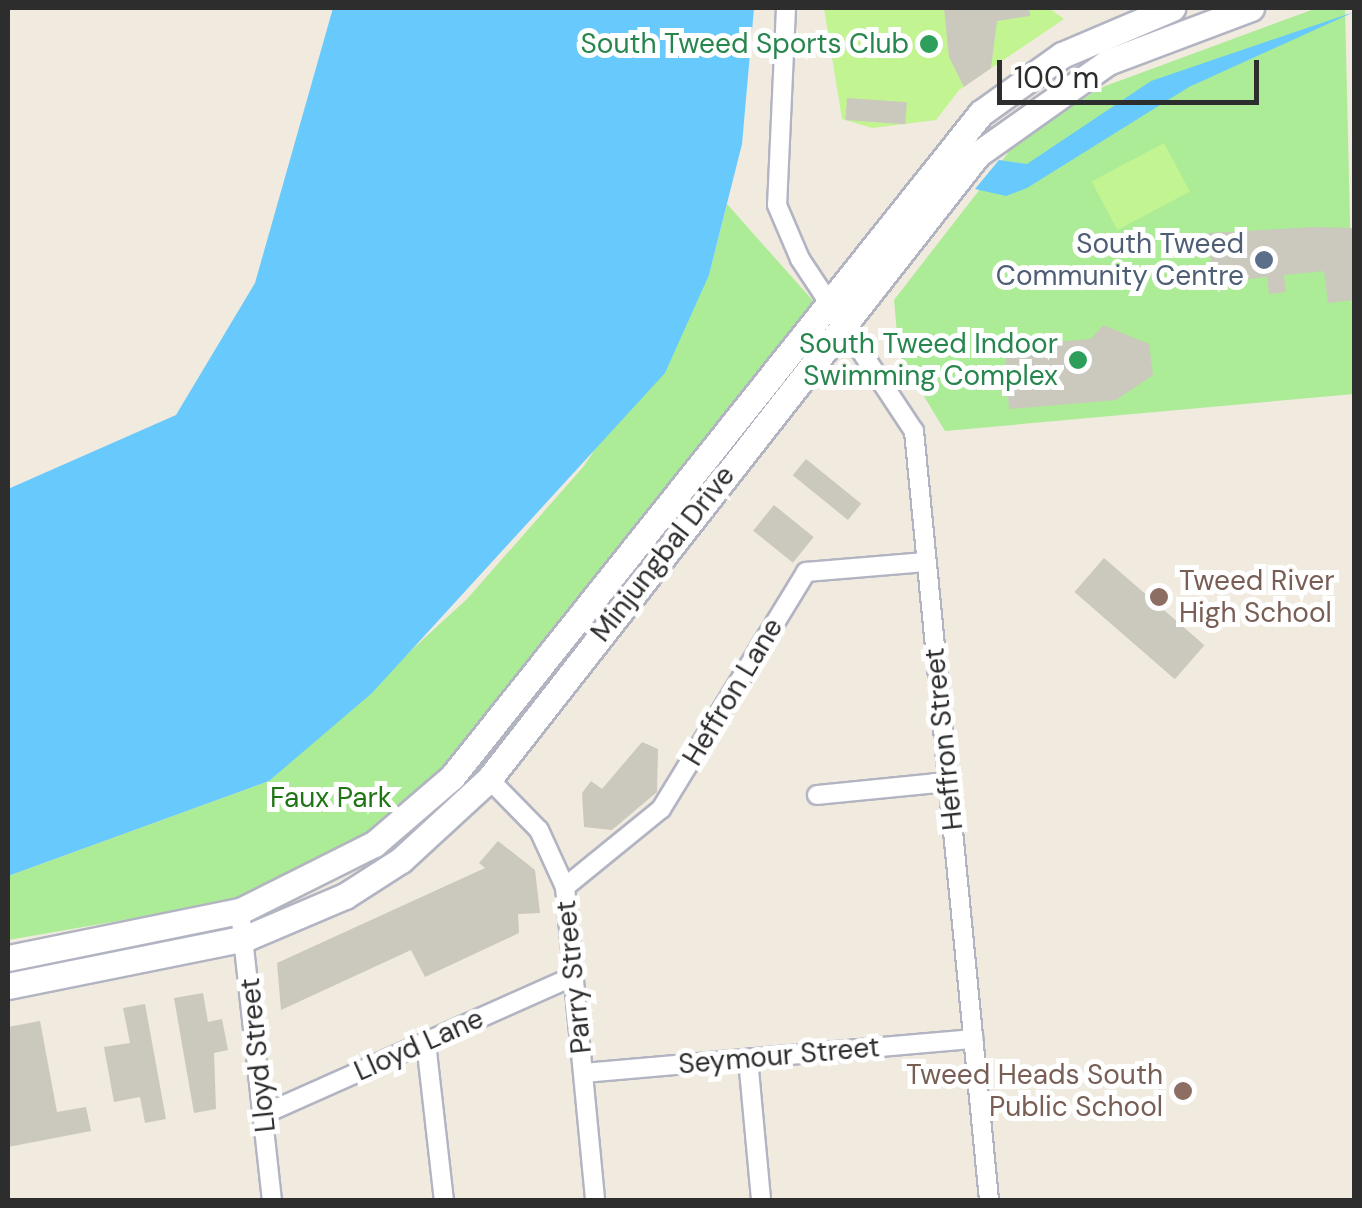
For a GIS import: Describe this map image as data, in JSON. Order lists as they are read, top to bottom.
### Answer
{
  "streets": {
    "main road": ["Minjungbal Drive"],
    "street": [
      "Heffron Lane",
      "Heffron Street",
      "Parry Street",
      "Lloyd Lane",
      "Lloyd Street",
      "Seymour Street"
    ]
  },
  "crossings": [
    ["Minjungbal Drive", "Heffron Street"],
    ["Minjungbal Drive", "Parry Street"],
    ["Minjungbal Drive", "Lloyd Street"],
    ["Heffron Lane", "Heffron Street"],
    ["Heffron Lane", "Parry Street"],
    ["Heffron Street", "Seymour Street"],
    ["Parry Street", "Lloyd Lane"],
    ["Parry Street", "Seymour Street"],
    ["Lloyd Lane", "Lloyd Street"]
  ],
  "parks": ["Faux Park"],
  "places": [
    "South Tweed Sports Club",
    "South Tweed Community Centre",
    "South Tweed Indoor Swimming Complex",
    "Tweed River High School",
    "Tweed Heads South Public School"
  ],
  "scale_bar": "100 m"
}
